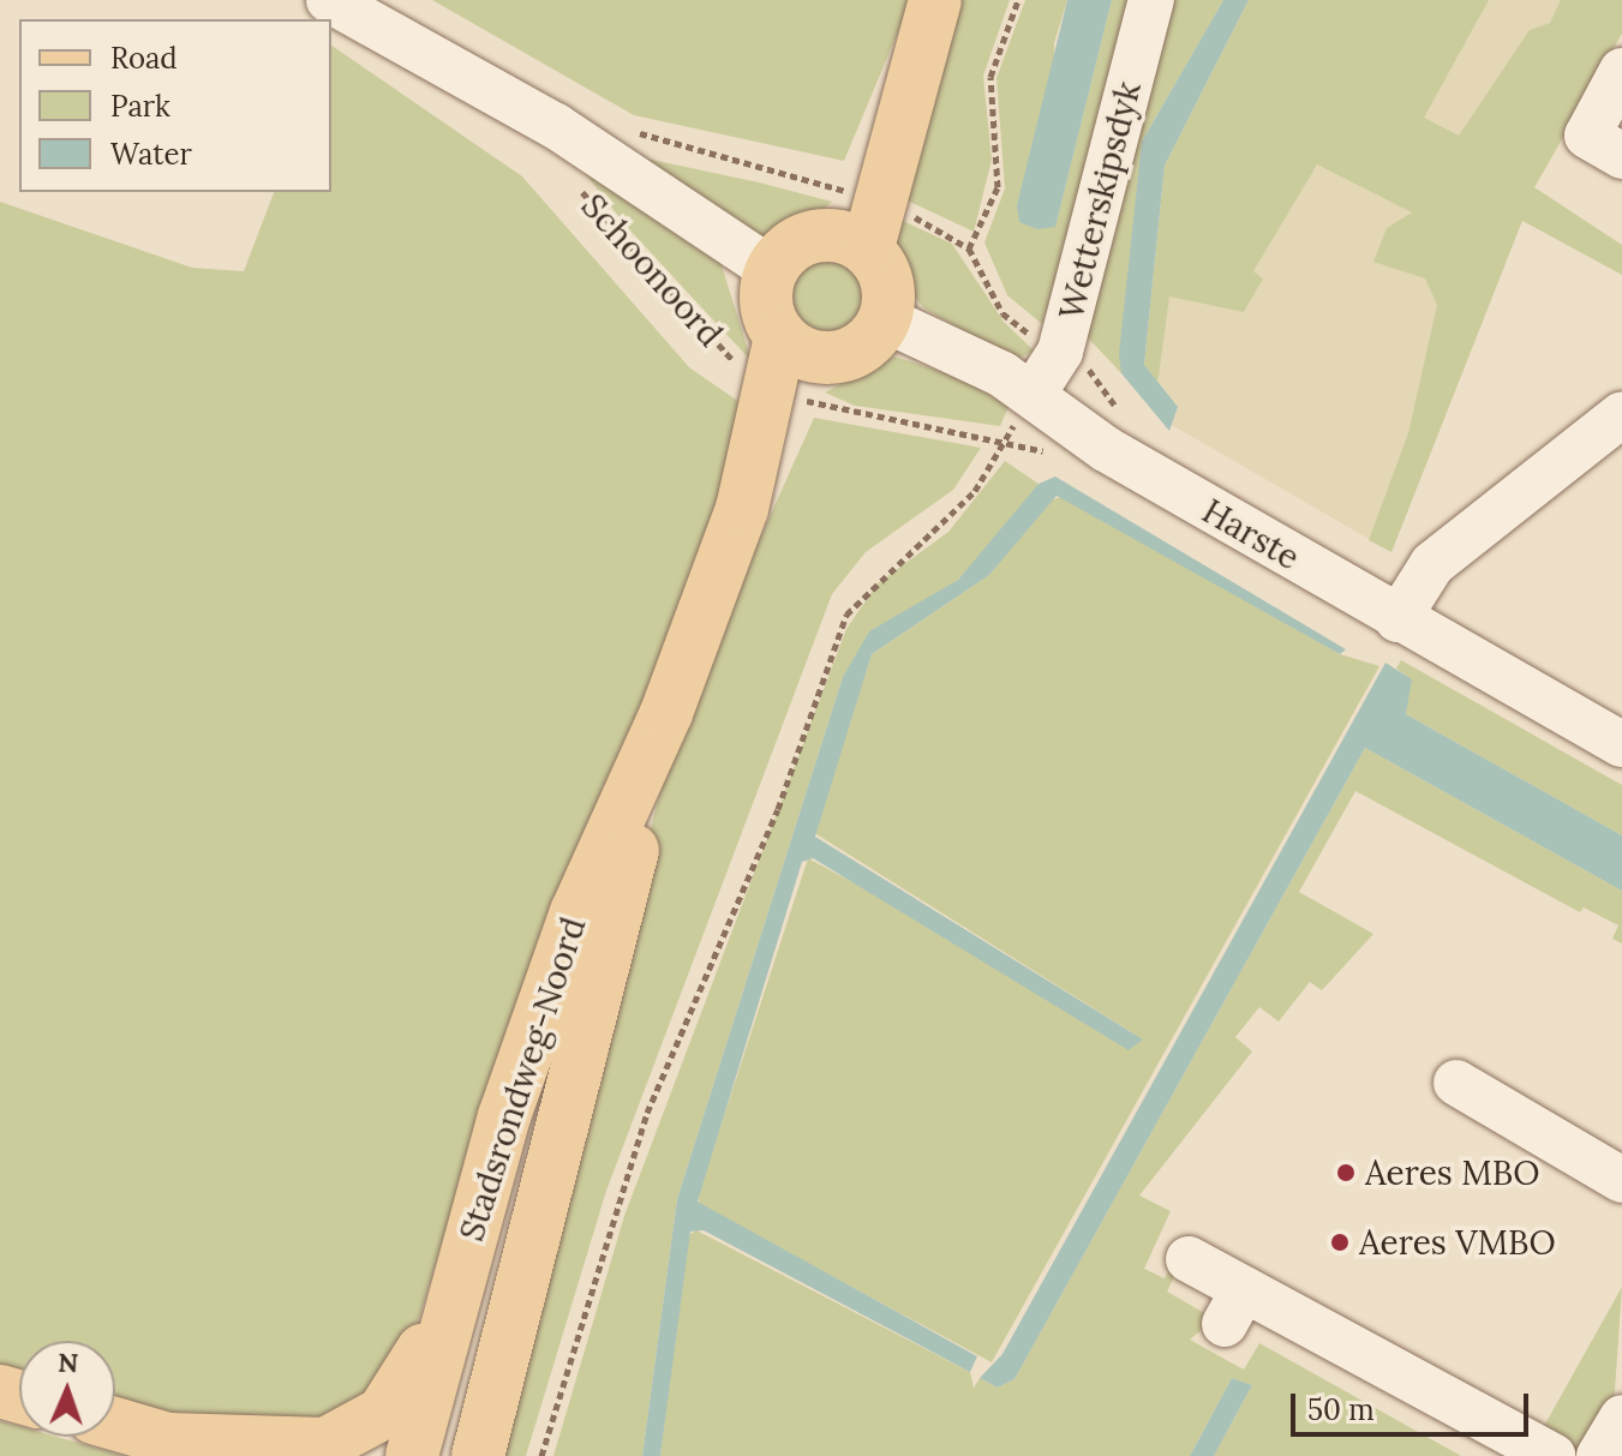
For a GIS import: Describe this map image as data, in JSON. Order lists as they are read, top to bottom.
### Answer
{
  "streets": {
    "main road": ["Stadsrondweg-Noord"],
    "street": ["Wetterskipsdyk", "Schoonoord", "Harste"]
  },
  "crossings": [
    ["Wetterskipsdyk", "Harste"],
    ["Schoonoord", "Harste"],
    ["Schoonoord", "Stadsrondweg-Noord"],
    ["Harste", "Stadsrondweg-Noord"]
  ],
  "places": ["Aeres MBO", "Aeres VMBO"],
  "legend": ["Road", "Park", "Water"],
  "scale_bar": "50 m",
  "north": "top"
}
